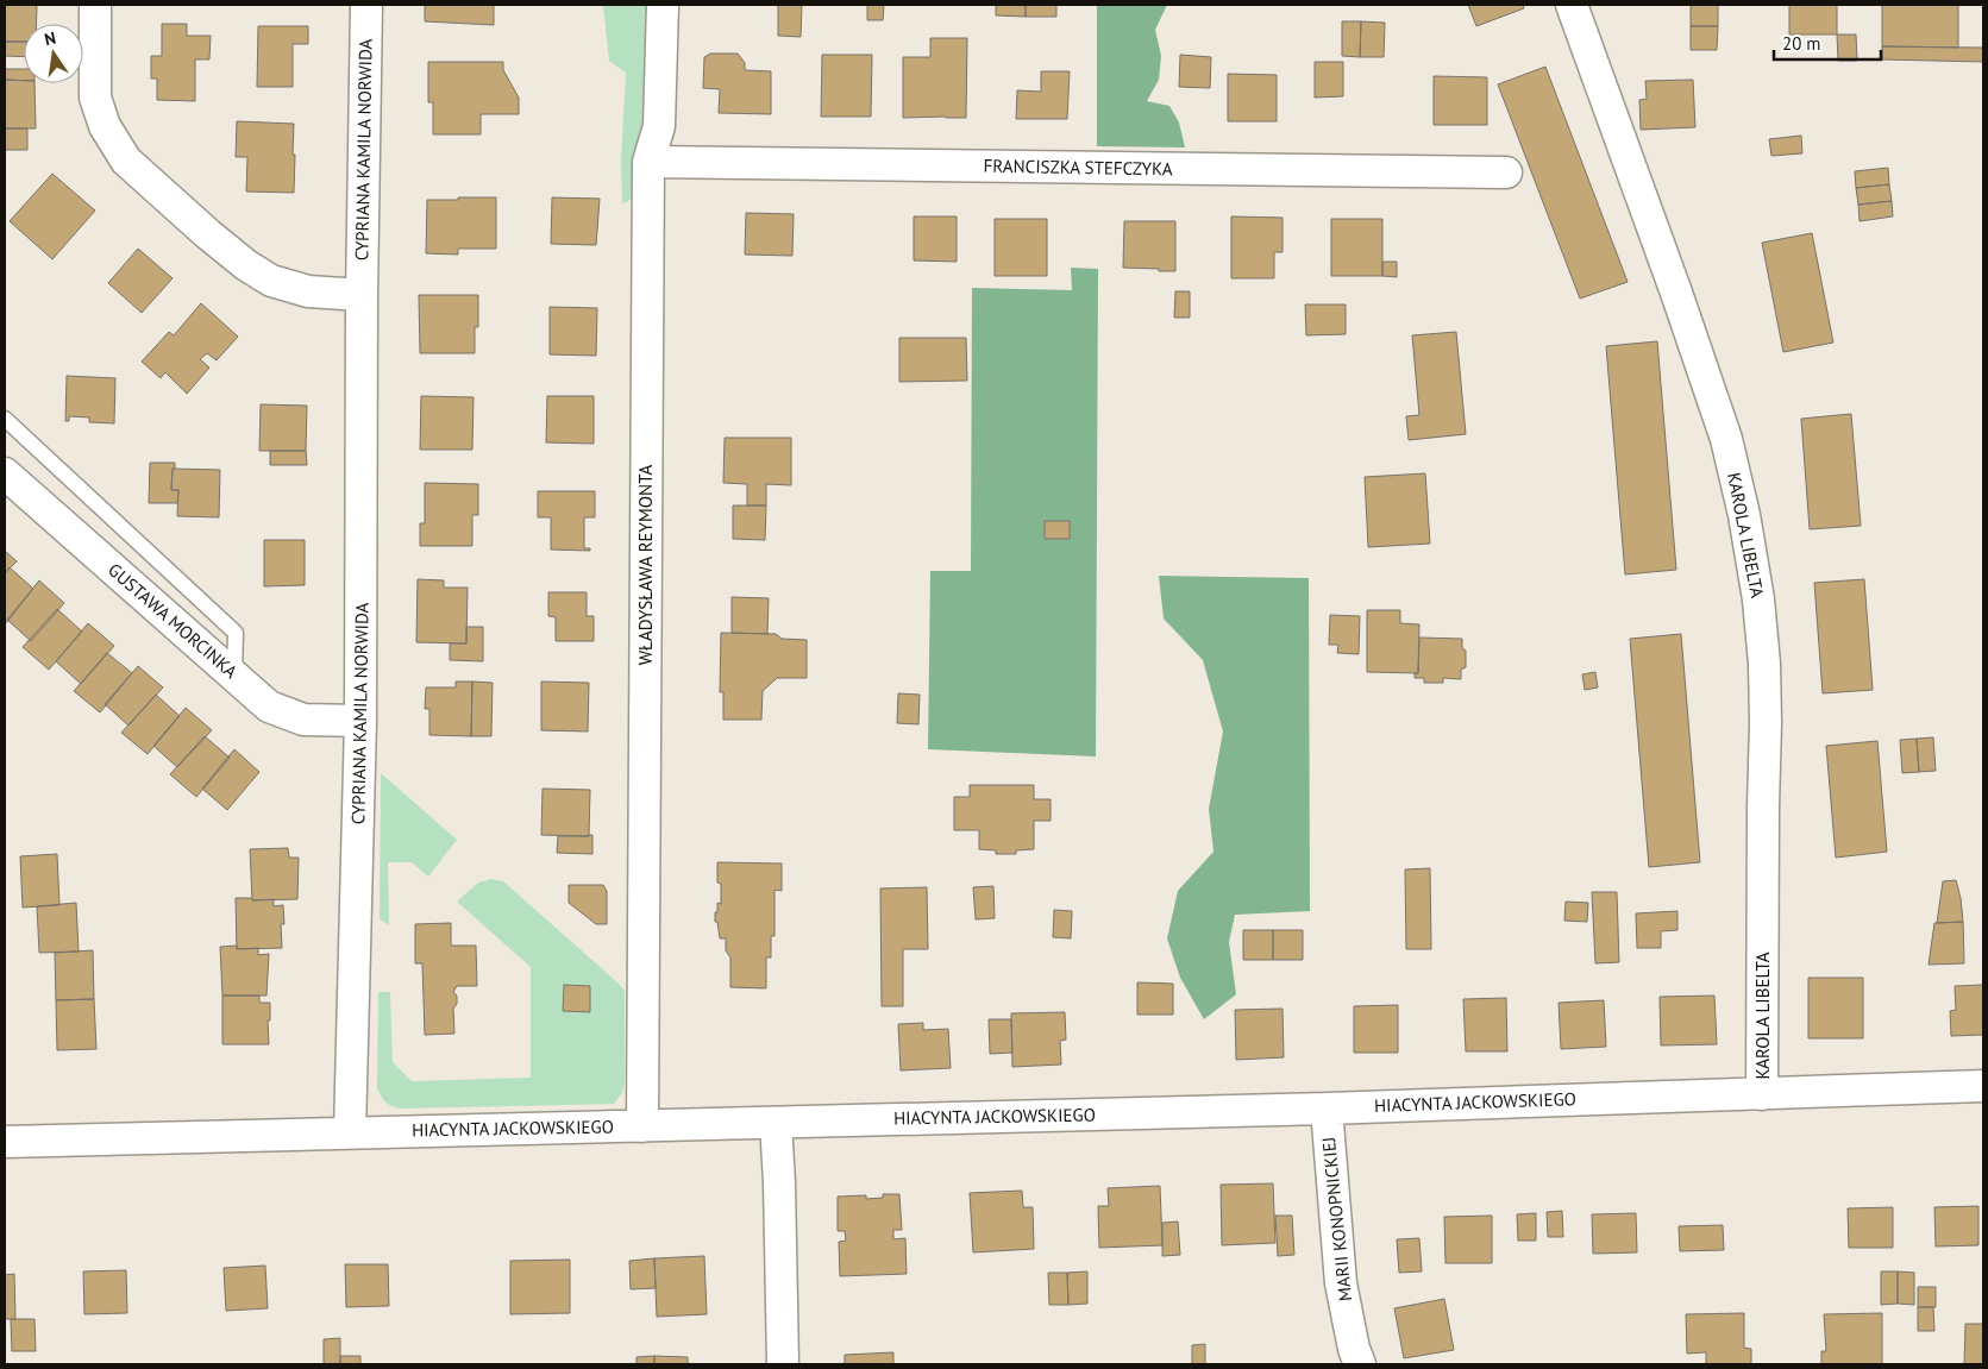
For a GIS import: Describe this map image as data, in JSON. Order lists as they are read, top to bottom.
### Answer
{
  "streets": {
    "street": [
      "CYPRIANA KAMILA NORWIDA",
      "FRANCISZKA STEFCZYKA",
      "KAROLA LIBELTA",
      "WŁADYSŁAWA REYMONTA",
      "GUSTAWA MORCINKA",
      "HIACYNTA JACKOWSKIEGO",
      "MARII KONOPNICKIEJ"
    ]
  },
  "crossings": [
    ["CYPRIANA KAMILA NORWIDA", "GUSTAWA MORCINKA"],
    ["CYPRIANA KAMILA NORWIDA", "HIACYNTA JACKOWSKIEGO"],
    ["FRANCISZKA STEFCZYKA", "WŁADYSŁAWA REYMONTA"],
    ["KAROLA LIBELTA", "HIACYNTA JACKOWSKIEGO"],
    ["WŁADYSŁAWA REYMONTA", "HIACYNTA JACKOWSKIEGO"],
    ["HIACYNTA JACKOWSKIEGO", "MARII KONOPNICKIEJ"]
  ],
  "scale_bar": "20 m",
  "north": "top"
}
